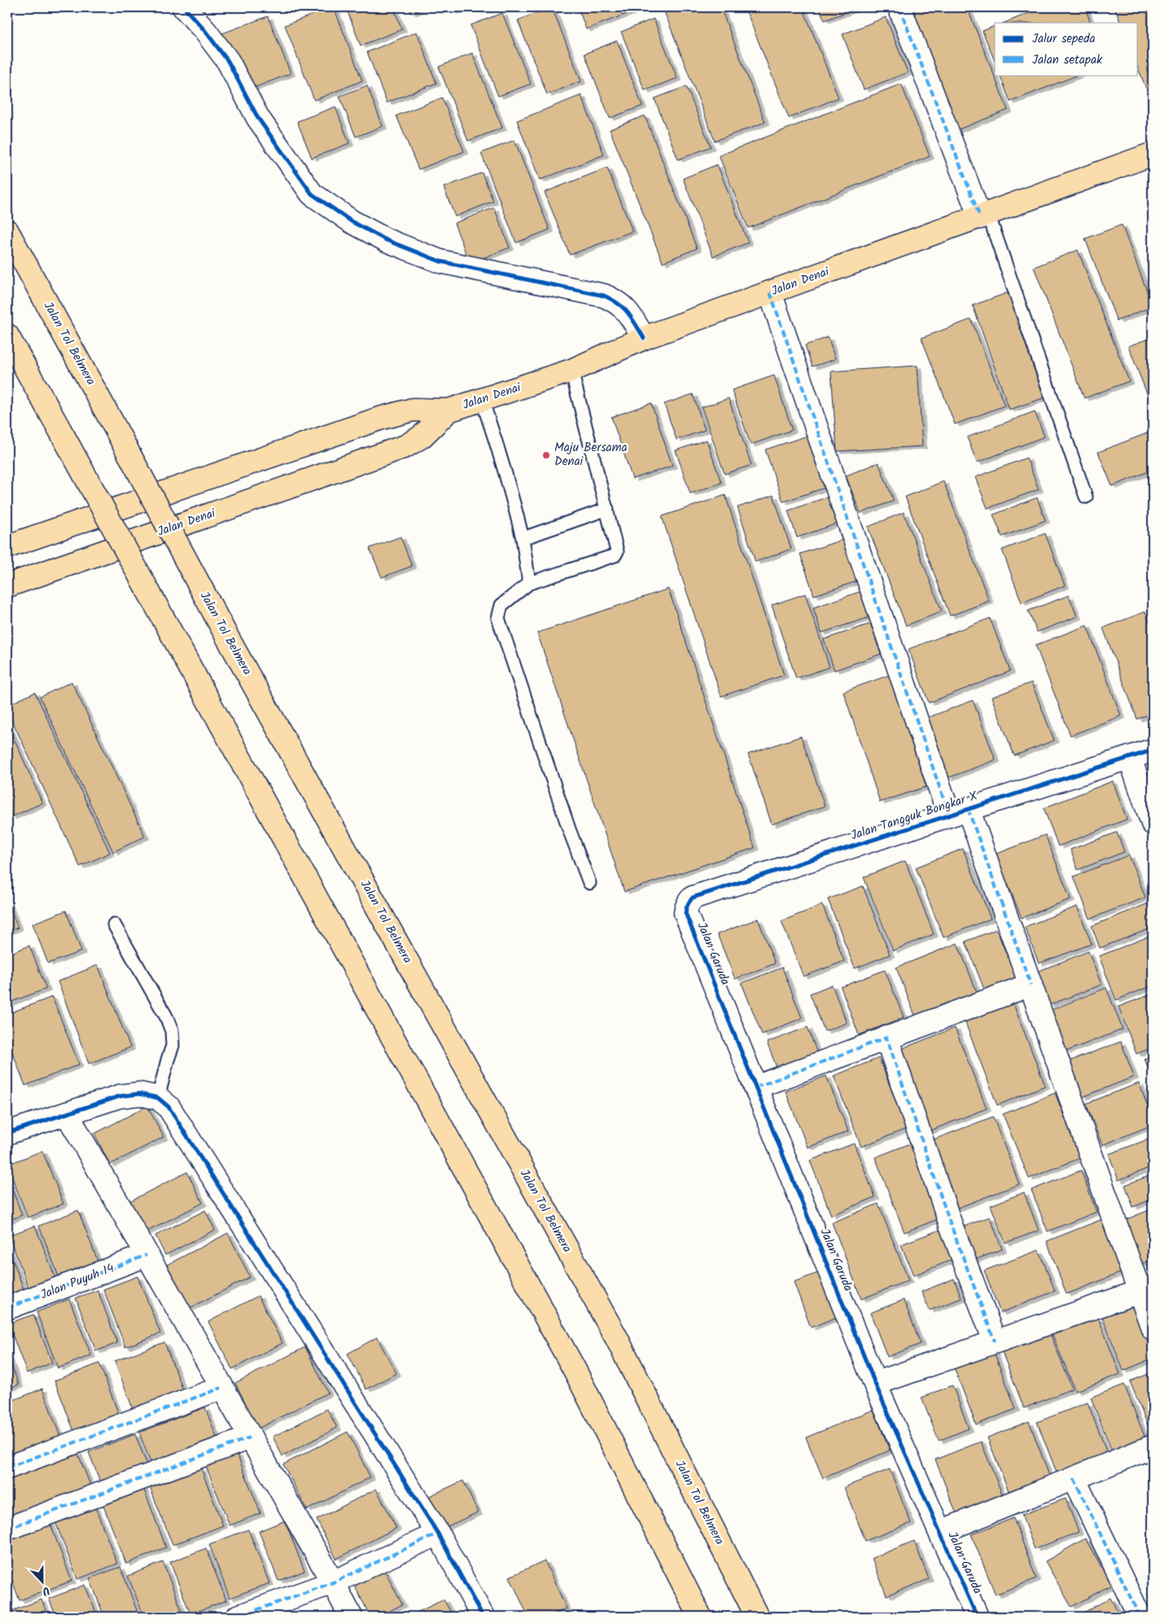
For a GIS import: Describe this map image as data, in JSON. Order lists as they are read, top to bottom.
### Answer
{
  "streets": {
    "main road": ["Jalan Denai", "Jalan Tol Belmera"],
    "street": ["Jalan Tangguk Bongkar X", "Jalan Garuda", "Jalan Puyuh 14"]
  },
  "crossings": [
    ["Jalan Tangguk Bongkar X", "Jalan Garuda"]
  ],
  "places": ["Maju Bersama Denai"],
  "legend": ["Jalur sepeda", "Jalan setapak"],
  "north": "bottom"
}
